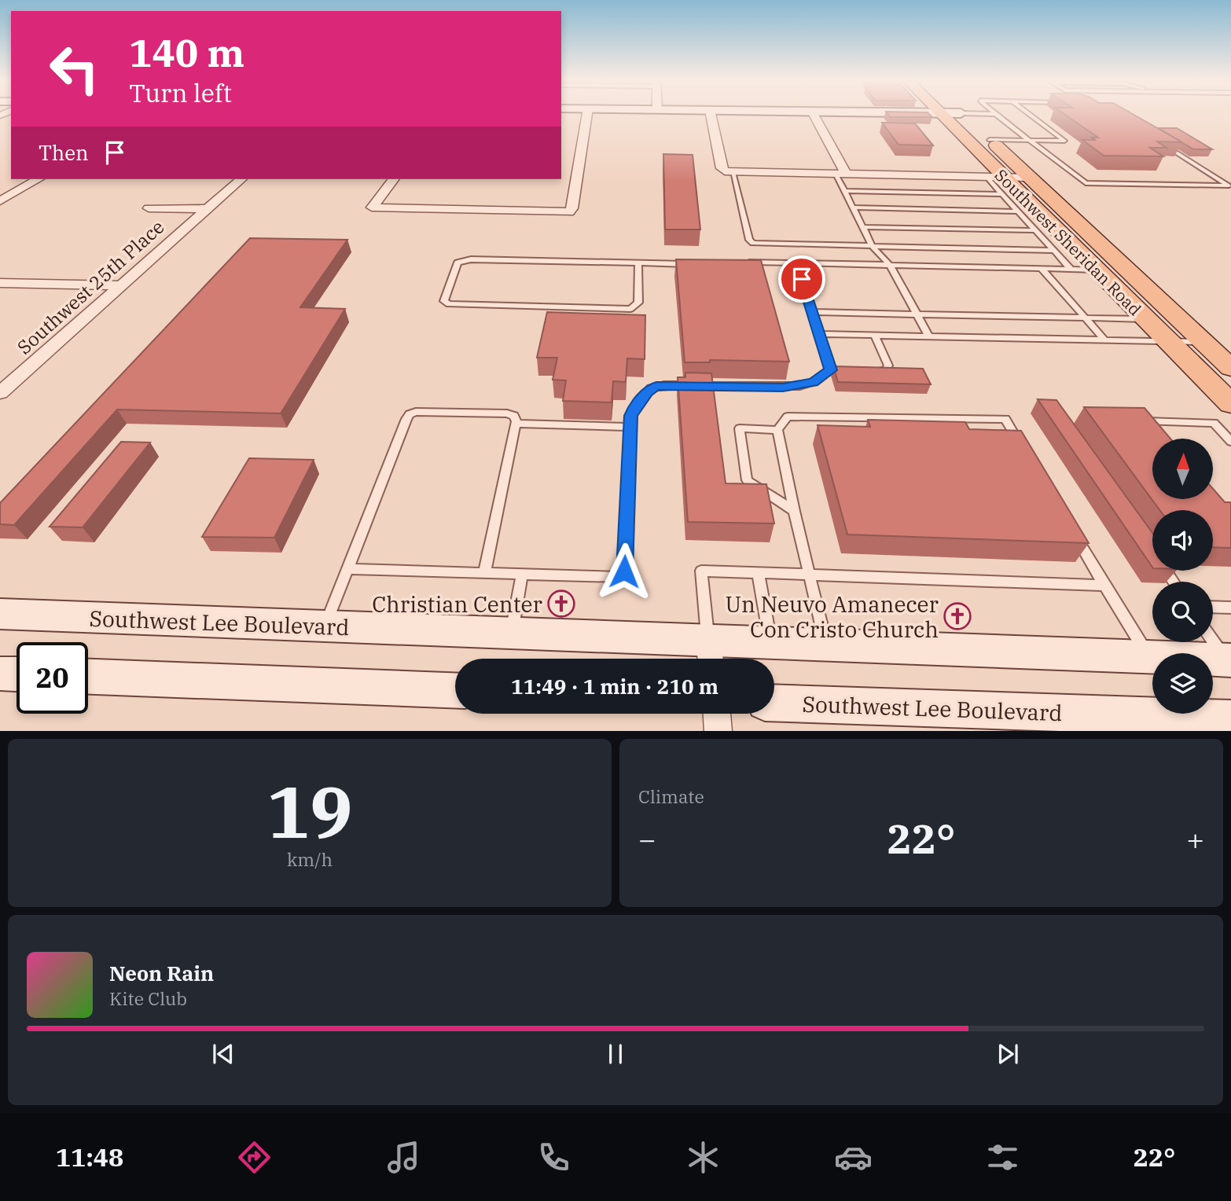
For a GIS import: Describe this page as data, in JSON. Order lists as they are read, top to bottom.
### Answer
{
  "streets": {
    "main road": ["Southwest Sheridan Road", "Southwest Lee Boulevard"],
    "street": ["Southwest 25th Place"]
  },
  "places": {
    "church": ["Christian Center", "Un Neuvo Amanecer Con Cristo Church"]
  },
  "north": "top",
  "page": {
    "turn": ["140 m", "Turn left"],
    "then": "Then",
    "limit": "20",
    "trip": "11:49 · 1 min · 210 m",
    "tile": [
      ["19", "km/h"],
      "Climate"
    ],
    "heat": ["−", "22°", "+"],
    "song": ["Neon Rain", "Kite Club"],
    "tabs": ["11:48", "22°"]
  }
}
